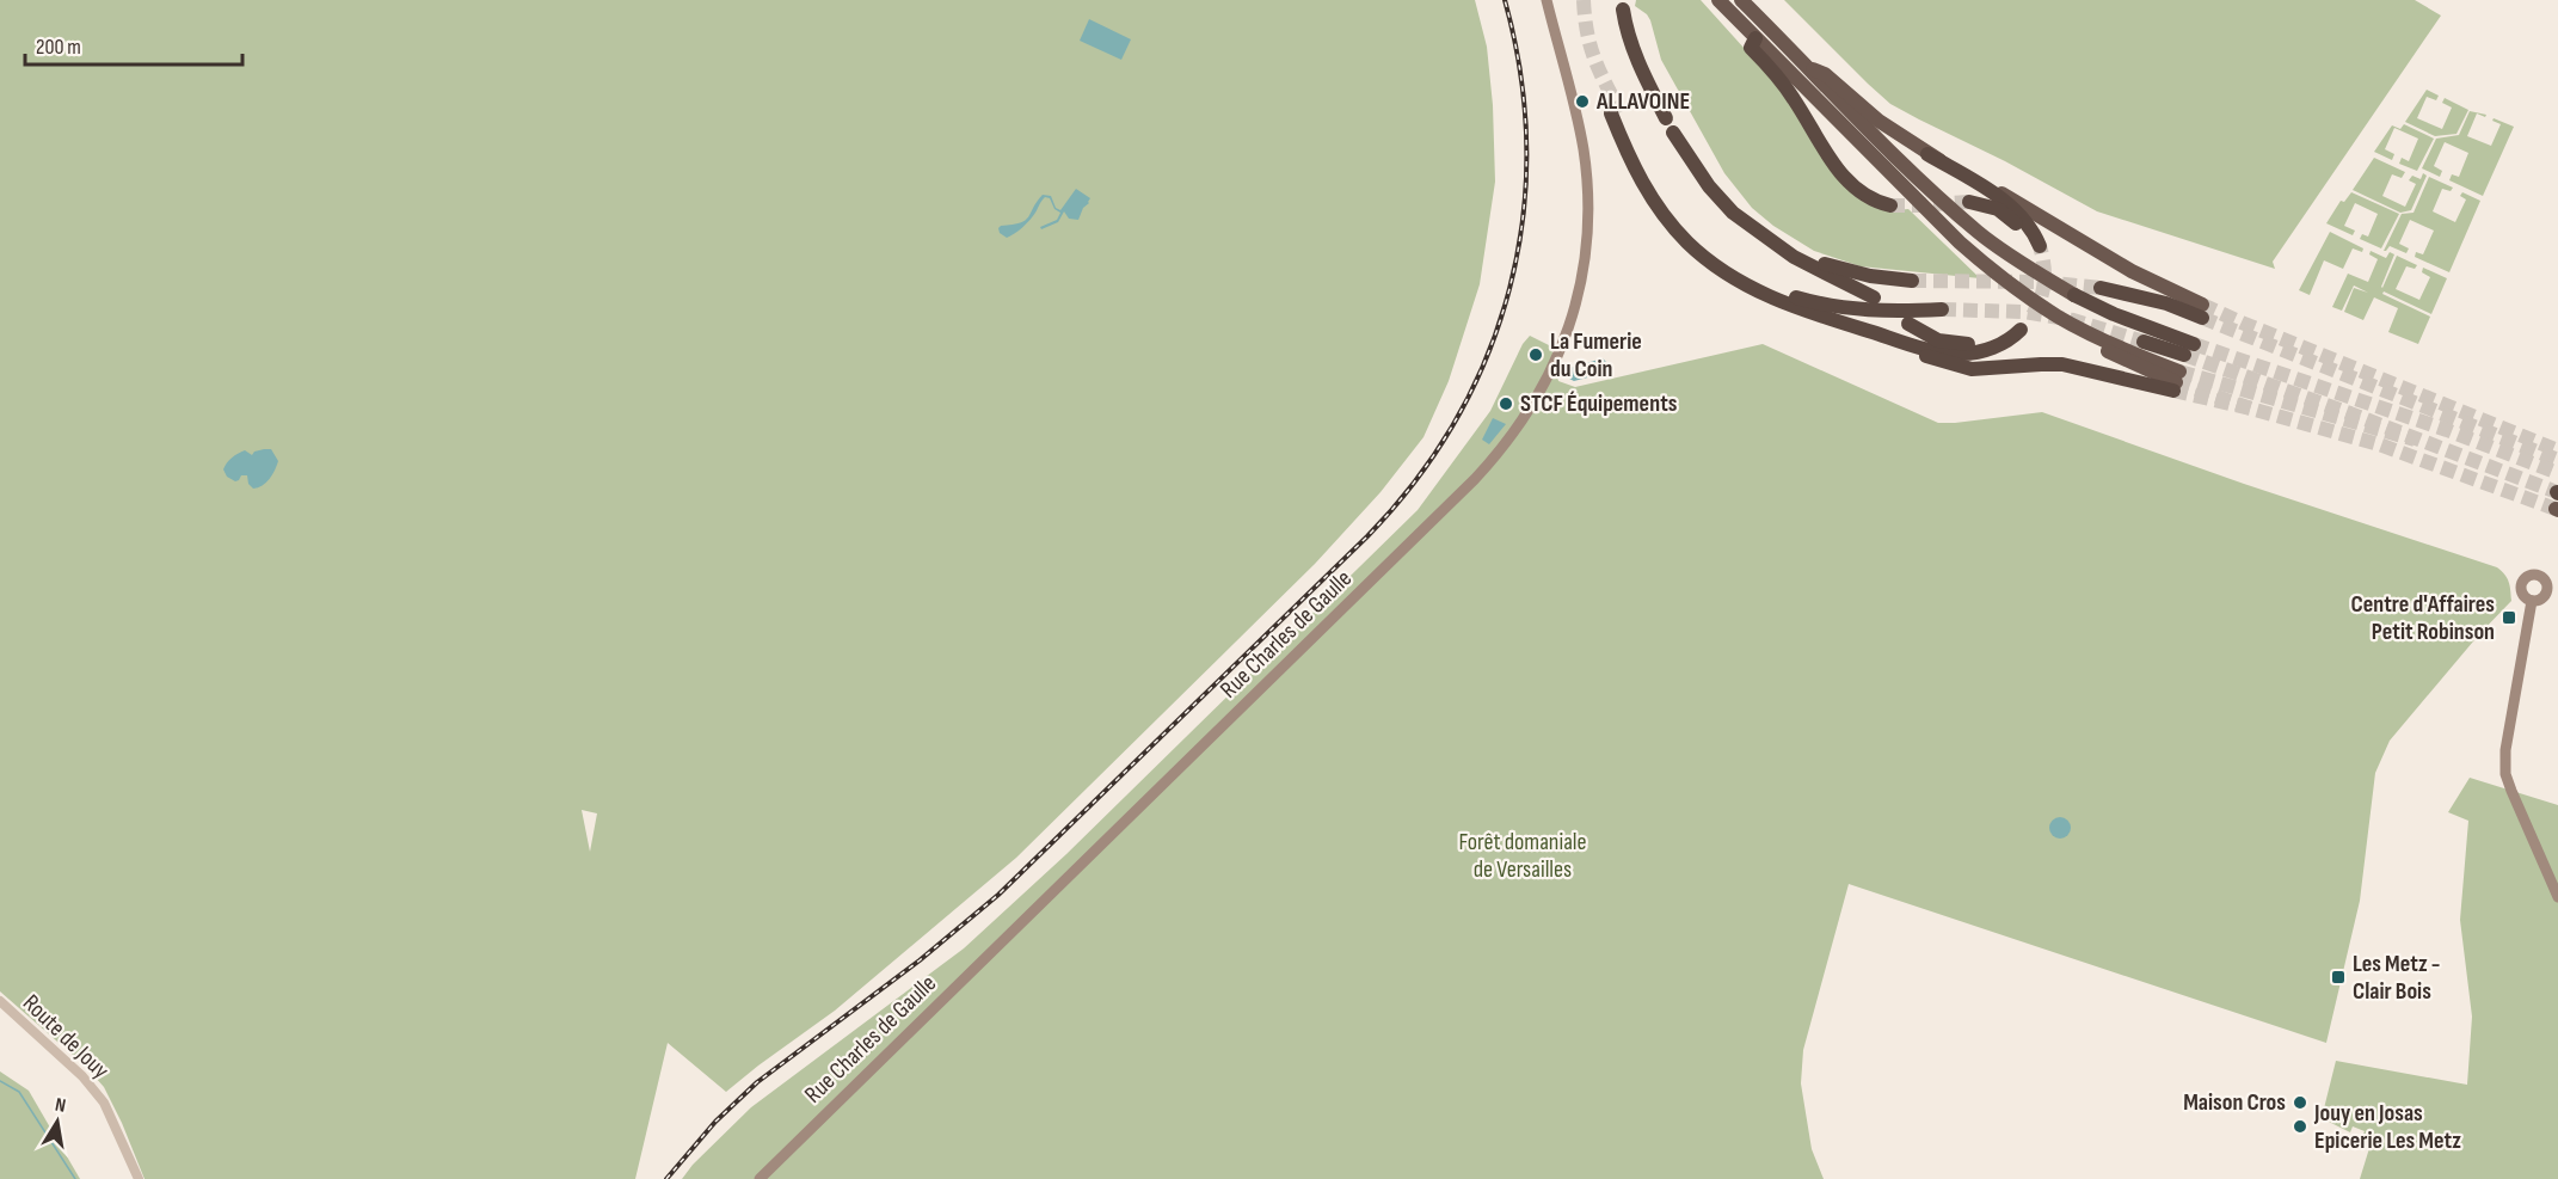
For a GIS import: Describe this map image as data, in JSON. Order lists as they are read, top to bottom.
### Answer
{
  "streets": {
    "main road": ["Rue Charles de Gaulle"],
    "street": ["Route de Jouy"]
  },
  "parks": ["Forêt domaniale de Versailles"],
  "places": {
    "other": [
      "ALLAVOINE",
      "La Fumerie du Coin",
      "STCF Équipements",
      "Maison Cros",
      "Jouy en Josas Epicerie Les Metz"
    ],
    "transit": ["Centre d'Affaires Petit Robinson", "Les Metz - Clair Bois"]
  },
  "scale_bar": "200 m",
  "north": "top"
}
